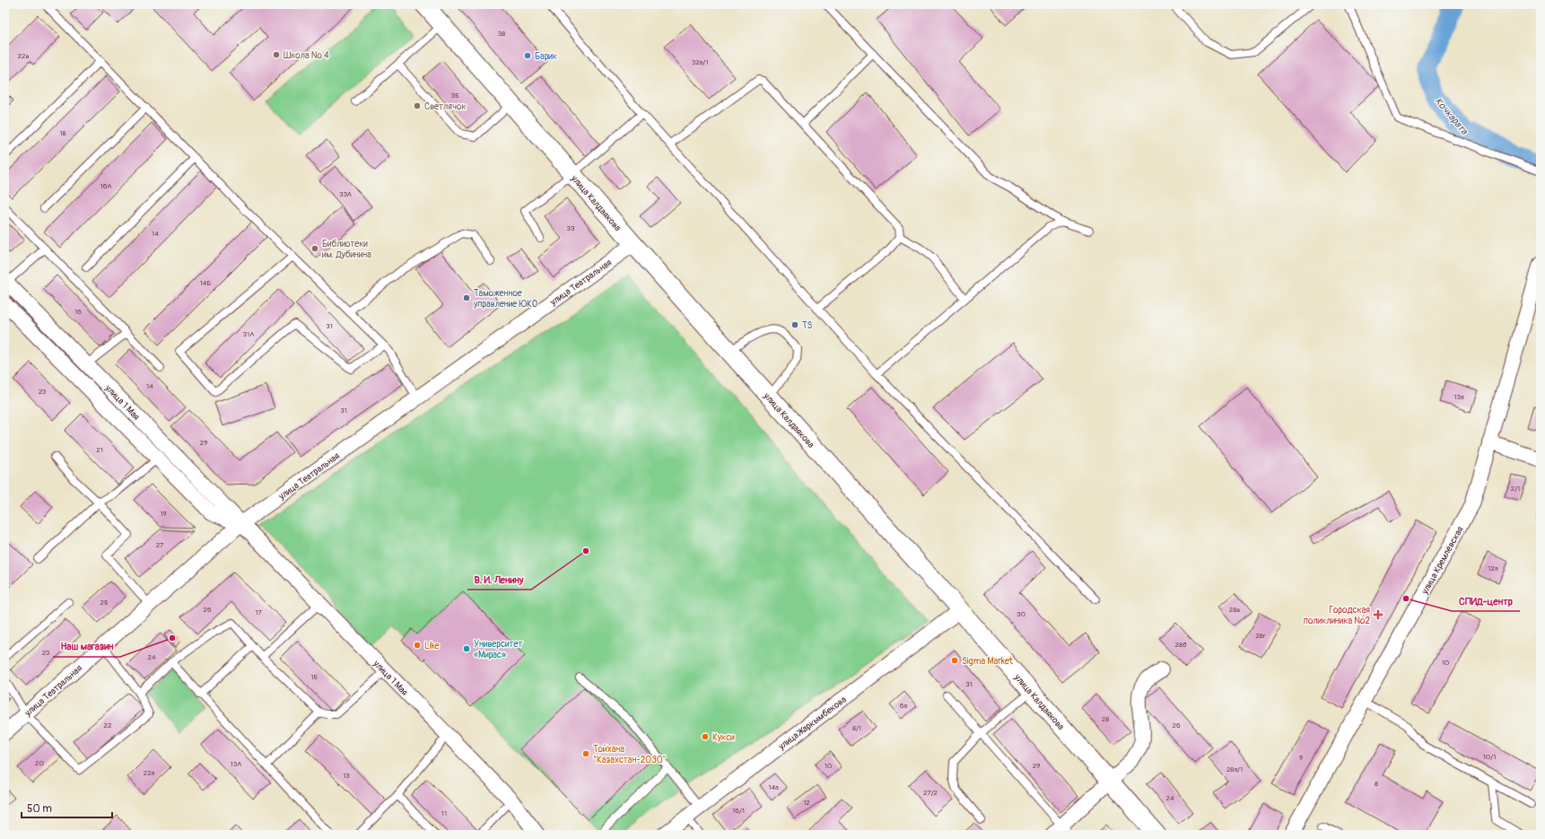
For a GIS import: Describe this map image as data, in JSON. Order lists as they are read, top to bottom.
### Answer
{
  "streets": {
    "street": [
      "улица Калдаякова",
      "улица Театральная",
      "улица 1 Мая",
      "улица Кремлёвская",
      "улица Жаркымбекова"
    ]
  },
  "crossings": [
    ["улица Калдаякова", "улица Театральная"],
    ["улица Калдаякова", "улица Жаркымбекова"],
    ["улица Театральная", "улица 1 Мая"]
  ],
  "water": ["Кочкарата"],
  "places": {
    "other": [
      "Школа № 4",
      "Барик",
      "Светлячок",
      "Библиотеки им. Дубинина",
      "Таможенное управление ЮКО",
      "TS",
      "В. И. Ленину",
      "СПИД-центр",
      "Наш магазин",
      "Like",
      "Университет «Мирас»",
      "Sigma Market",
      "Кукси",
      "Тойхана \"Казахстан-2030\""
    ],
    "health": ["Городская поликлиника №2"]
  },
  "house_numbers": [
    "38",
    "22в",
    "32а/1",
    "35",
    "18",
    "16А",
    "33А",
    "33",
    "14",
    "14Б",
    "16",
    "31",
    "31А",
    "14",
    "23",
    "13а",
    "31",
    "29",
    "21",
    "2/1",
    "19",
    "27",
    "12а",
    "25",
    "26",
    "28в",
    "17",
    "30",
    "28г",
    "28б",
    "23",
    "24",
    "10",
    "15",
    "31",
    "6а",
    "28",
    "22",
    "26",
    "8/1",
    "10/1",
    "9",
    "20",
    "13А",
    "10",
    "29",
    "28а/1",
    "22а",
    "13",
    "8",
    "14а",
    "27/2",
    "24",
    "12",
    "16/1",
    "11"
  ],
  "scale_bar": "50 m"
}
